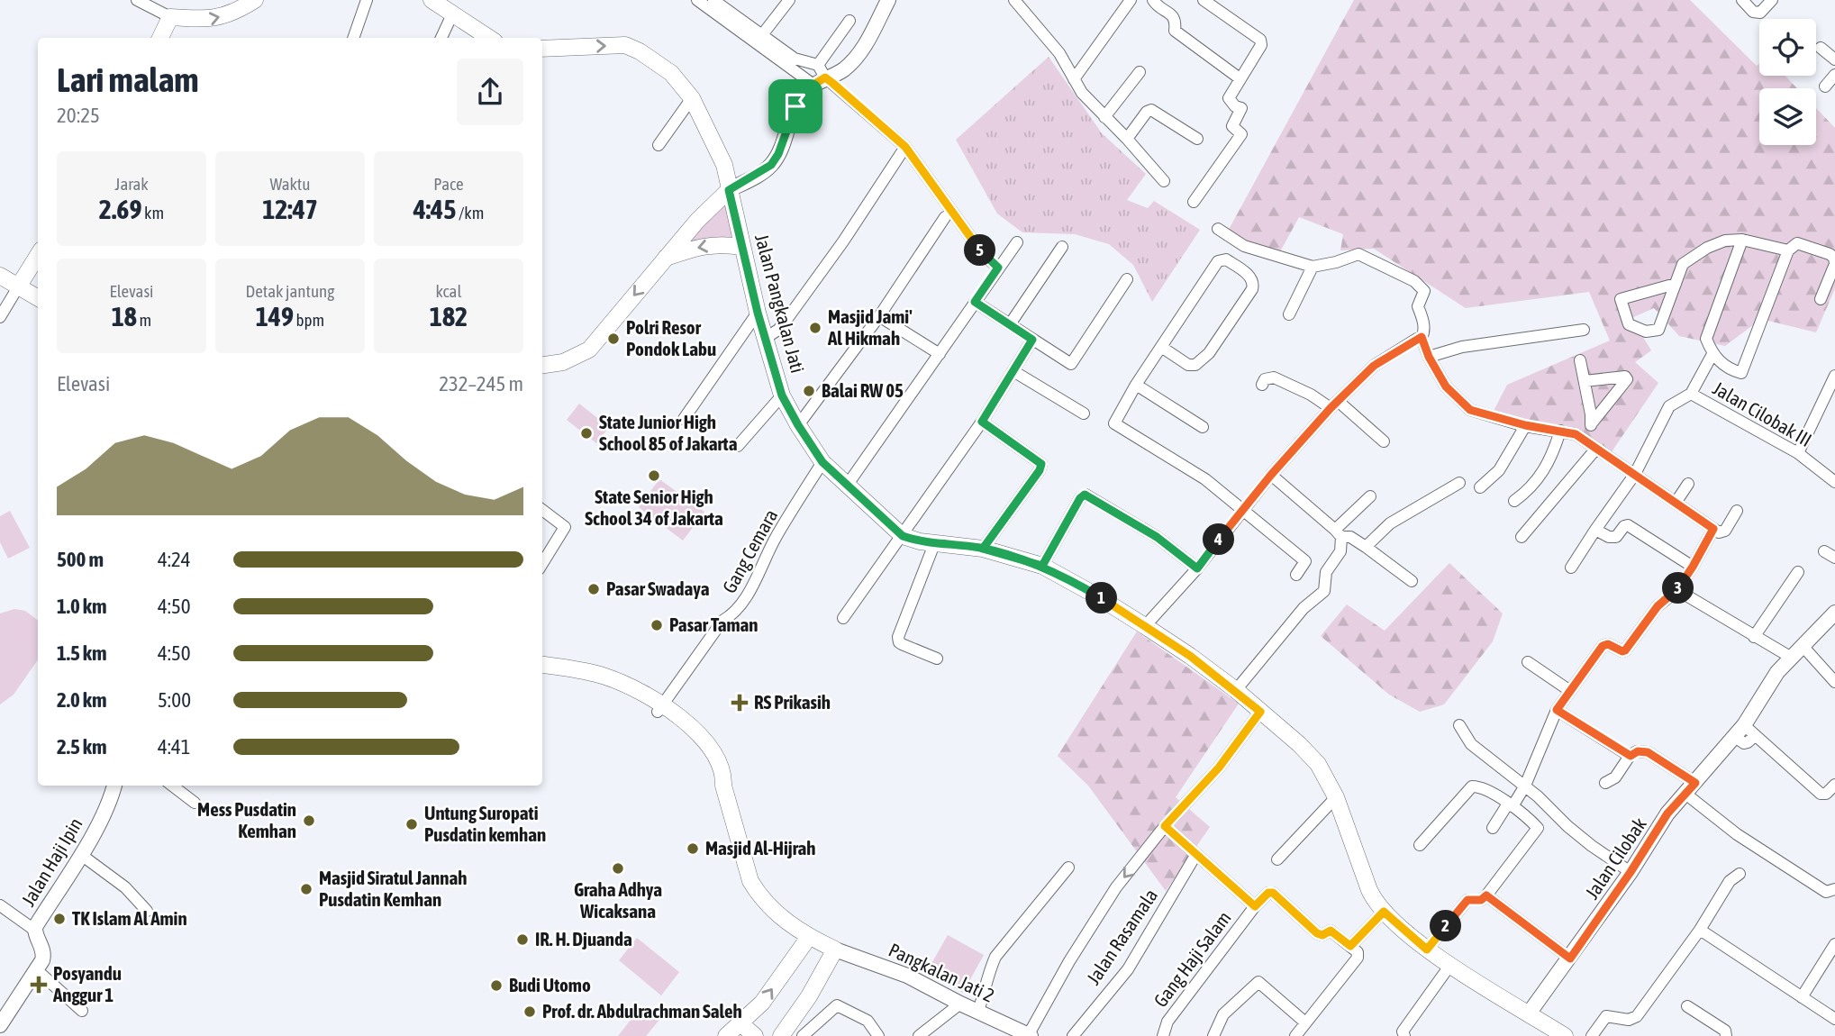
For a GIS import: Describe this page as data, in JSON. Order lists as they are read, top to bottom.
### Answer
{
  "streets": {
    "main road": ["Jalan Pangkalan Jati"],
    "street": [
      "Jalan Cilobak III",
      "Gang Cemara",
      "Jalan Cilobak",
      "Jalan Haji Ipin",
      "Jalan Rasamala",
      "Gang Haji Salam",
      "Pangkalan Jati 2"
    ]
  },
  "crossings": [
    ["Jalan Pangkalan Jati", "Gang Cemara"],
    ["Jalan Pangkalan Jati", "Jalan Cilobak"]
  ],
  "places": {
    "other": [
      "Masjid Jami' Al Hikmah",
      "Polri Resor Pondok Labu",
      "Balai RW 05",
      "State Junior High School 85 of Jakarta",
      "State Senior High School 34 of Jakarta",
      "Pasar Swadaya",
      "Pasar Taman",
      "Mess Pusdatin Kemhan",
      "Untung Suropati Pusdatin kemhan",
      "Masjid Al-Hijrah",
      "Graha Adhya Wicaksana",
      "Masjid Siratul Jannah Pusdatin Kemhan",
      "TK Islam Al Amin",
      "IR. H. Djuanda",
      "Budi Utomo",
      "Prof. dr. Abdulrachman Saleh"
    ],
    "health": ["RS Prikasih", "Posyandu Anggur 1"]
  },
  "page": {
    "heading": ["Lari malam", "20:25"],
    "stats": [
      ["Jarak", "2.69 km"],
      ["Waktu", "12:47"],
      ["Pace", "4:45 /km"],
      ["Elevasi", "18 m"],
      ["Detak jantung", "149 bpm"],
      ["kcal", "182"]
    ],
    "pins": [
      "5",
      "4",
      "3",
      "1",
      "2"
    ],
    "chart": ["Elevasi", "232–245 m"],
    "list": [
      {
        "name": "500 m",
        "note": "4:24"
      },
      {
        "name": "1.0 km",
        "note": "4:50"
      },
      {
        "name": "1.5 km",
        "note": "4:50"
      },
      {
        "name": "2.0 km",
        "note": "5:00"
      },
      {
        "name": "2.5 km",
        "note": "4:41"
      }
    ]
  }
}
